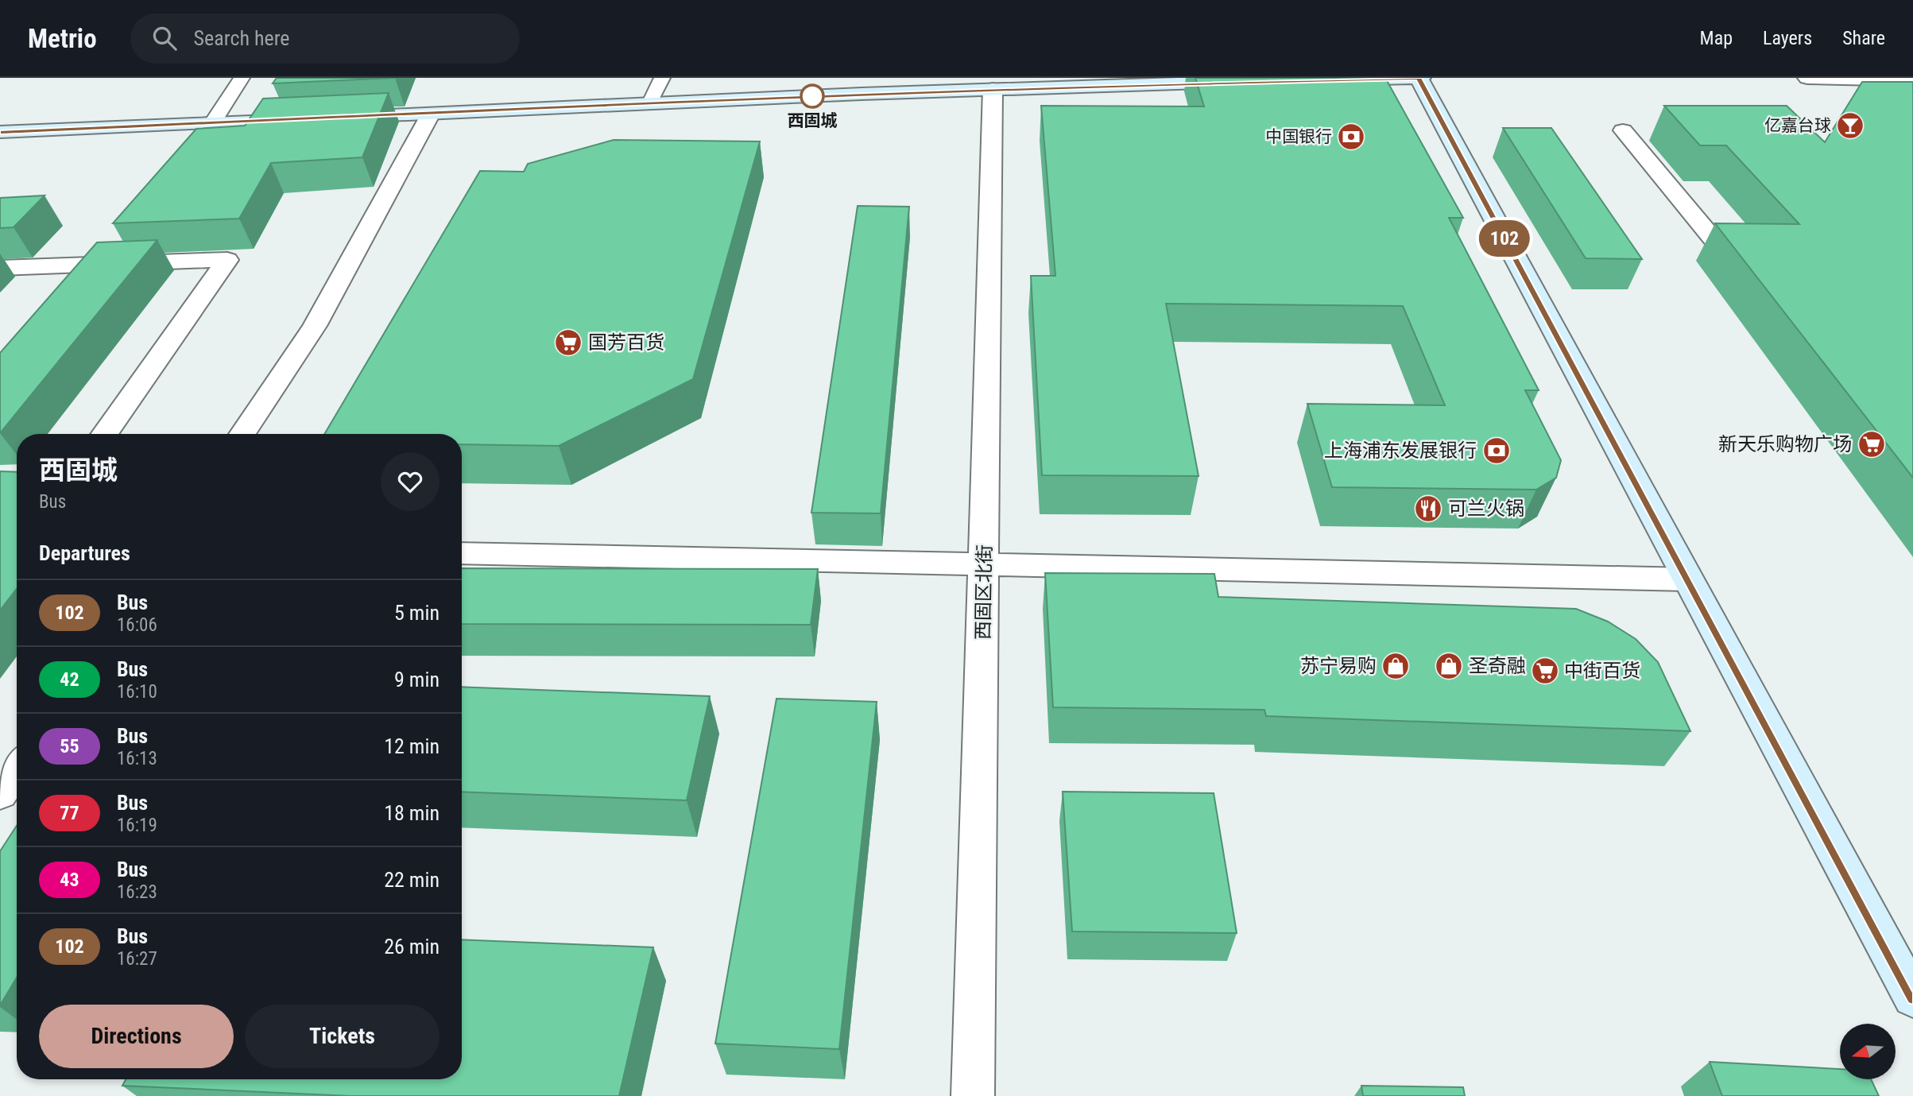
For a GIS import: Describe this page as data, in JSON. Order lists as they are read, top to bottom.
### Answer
{
  "streets": {
    "street": ["西固区北街"]
  },
  "places": {
    "other": ["西固城"],
    "bar": ["亿嘉台球"],
    "bank": ["中国银行", "上海浦东发展银行"],
    "supermarket": ["国芳百货", "新天乐购物广场", "中街百货"],
    "restaurant": ["可兰火锅"],
    "shop": ["苏宁易购", "圣奇融"]
  },
  "lines": ["bus line 102"],
  "north": "left",
  "page": {
    "header": "Metrio",
    "search": "Search here",
    "nav": ["Map", "Layers", "Share"],
    "on_map": "102",
    "heading": [
      ["西固城", "Bus"],
      "Departures"
    ],
    "list": [
      {
        "mark": "102",
        "name": "Bus",
        "note": "16:06",
        "value": "5 min"
      },
      {
        "mark": "42",
        "name": "Bus",
        "note": "16:10",
        "value": "9 min"
      },
      {
        "mark": "55",
        "name": "Bus",
        "note": "16:13",
        "value": "12 min"
      },
      {
        "mark": "77",
        "name": "Bus",
        "note": "16:19",
        "value": "18 min"
      },
      {
        "mark": "43",
        "name": "Bus",
        "note": "16:23",
        "value": "22 min"
      },
      {
        "mark": "102",
        "name": "Bus",
        "note": "16:27",
        "value": "26 min"
      }
    ],
    "buttons": ["Directions", "Tickets"]
  }
}
